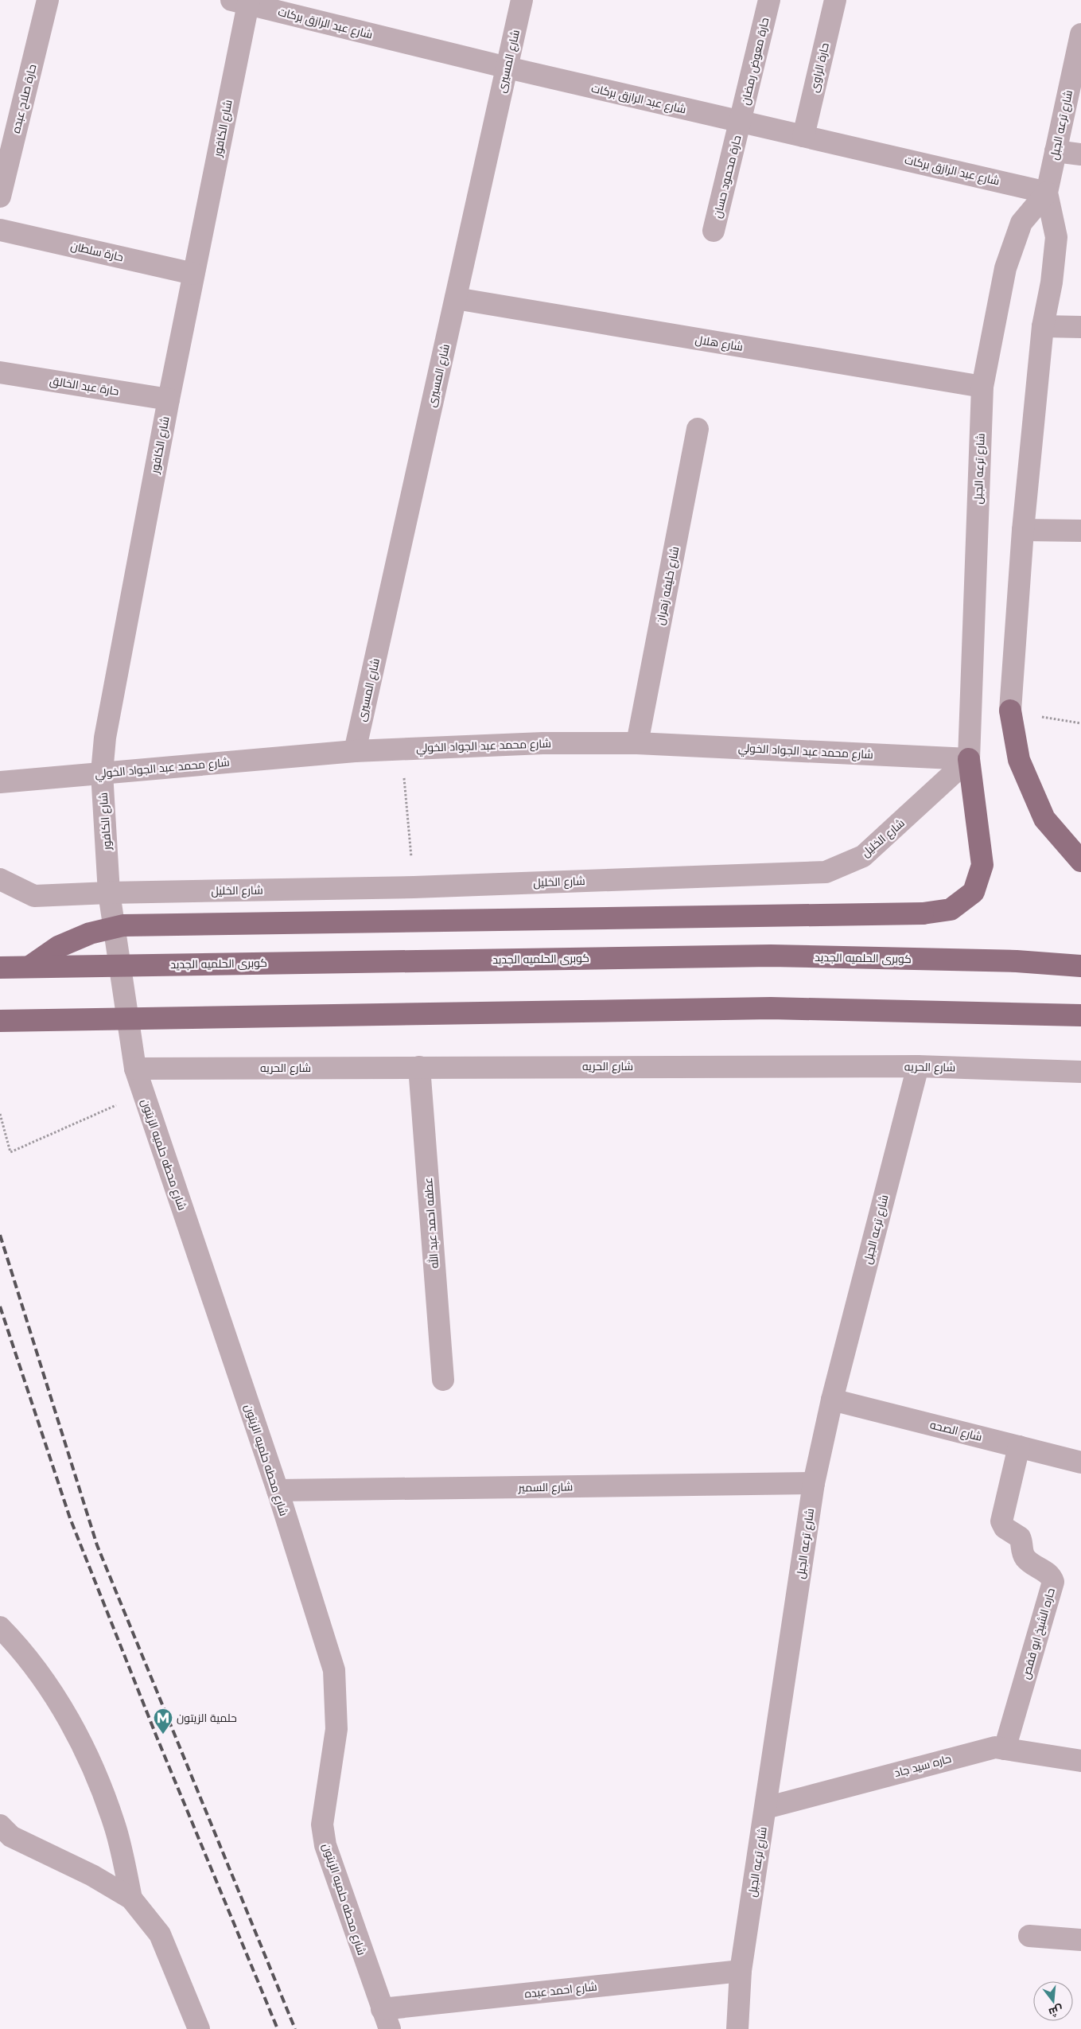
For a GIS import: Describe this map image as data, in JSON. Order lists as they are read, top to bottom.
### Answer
{
  "streets": {
    "main road": ["كوبرى الحلميه الجديد"],
    "street": [
      "شارع عبد الرازق بركات",
      "شارع المسيرى",
      "حارة معوض رمضان",
      "حارة الراوى",
      "حارة صلاح عبده",
      "شارع ترعه الجبل",
      "شارع الكافور",
      "حارة محمود حسان",
      "حارة سلطان",
      "شارع هلال",
      "حارة عبد الخالق",
      "شارع خليفه زهران",
      "شارع محمد عبد الجواد الخولي",
      "شارع الخليل",
      "شارع الحريه",
      "شارع محطه حلميه الزيتون",
      "عطفه احمد عبد الله",
      "شارع الصحه",
      "شارع السمير",
      "حاره الشيخ ابو قفص",
      "حاره سيد جاد",
      "شارع احمد عبده"
    ]
  },
  "crossings": [
    ["شارع عبد الرازق بركات", "شارع المسيرى"],
    ["شارع عبد الرازق بركات", "حارة معوض رمضان"],
    ["شارع عبد الرازق بركات", "حارة الراوى"],
    ["شارع عبد الرازق بركات", "شارع ترعه الجبل"],
    ["شارع عبد الرازق بركات", "شارع الكافور"],
    ["شارع عبد الرازق بركات", "حارة محمود حسان"],
    ["شارع المسيرى", "شارع هلال"],
    ["شارع المسيرى", "شارع محمد عبد الجواد الخولي"],
    ["حارة معوض رمضان", "حارة محمود حسان"],
    ["شارع ترعه الجبل", "شارع هلال"],
    ["شارع ترعه الجبل", "شارع محمد عبد الجواد الخولي"],
    ["شارع ترعه الجبل", "شارع الخليل"],
    ["شارع ترعه الجبل", "شارع الحريه"],
    ["شارع ترعه الجبل", "شارع الصحه"],
    ["شارع ترعه الجبل", "شارع السمير"],
    ["شارع ترعه الجبل", "حاره سيد جاد"],
    ["شارع ترعه الجبل", "شارع احمد عبده"],
    ["شارع الكافور", "حارة سلطان"],
    ["شارع الكافور", "حارة عبد الخالق"],
    ["شارع الكافور", "شارع محمد عبد الجواد الخولي"],
    ["شارع الكافور", "شارع الخليل"],
    ["شارع الكافور", "شارع محطه حلميه الزيتون"],
    ["شارع خليفه زهران", "شارع محمد عبد الجواد الخولي"],
    ["شارع محمد عبد الجواد الخولي", "شارع الخليل"],
    ["شارع الخليل", "شارع محطه حلميه الزيتون"],
    ["شارع الحريه", "شارع محطه حلميه الزيتون"],
    ["شارع الحريه", "عطفه احمد عبد الله"],
    ["شارع محطه حلميه الزيتون", "شارع السمير"],
    ["شارع محطه حلميه الزيتون", "شارع احمد عبده"],
    ["شارع الصحه", "حاره الشيخ ابو قفص"],
    ["حاره الشيخ ابو قفص", "حاره سيد جاد"]
  ],
  "places": {
    "metro station": ["حلمية الزيتون"]
  },
  "north": "bottom"
}
